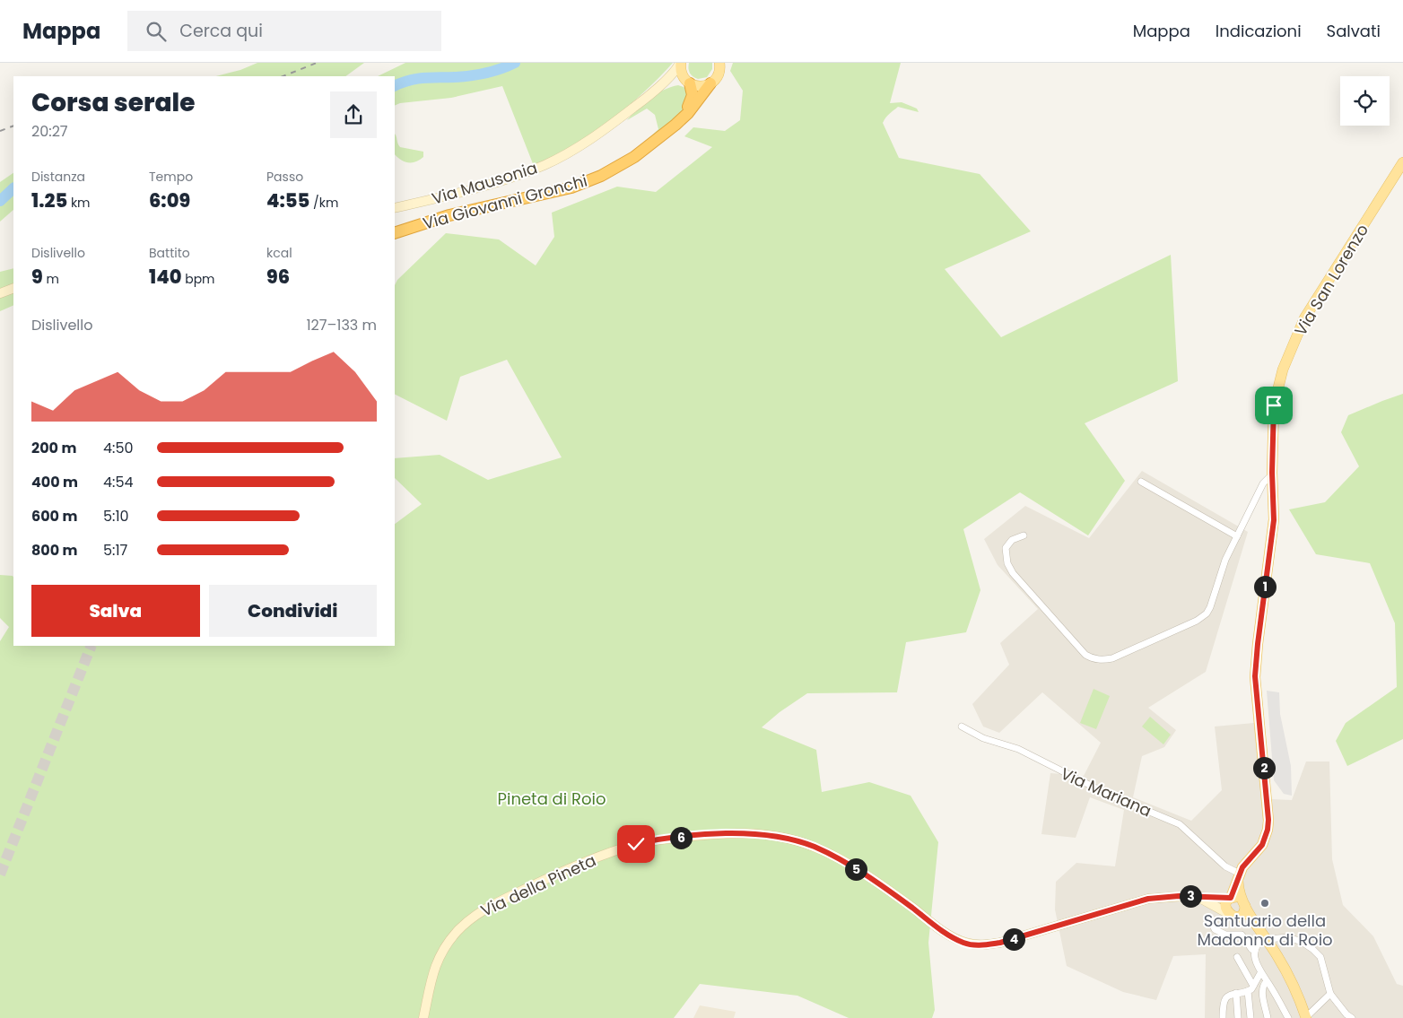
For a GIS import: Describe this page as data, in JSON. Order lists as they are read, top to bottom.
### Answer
{
  "streets": {
    "highway": ["Via Giovanni Gronchi"],
    "main road": ["Via Mausonia", "Via San Lorenzo", "Via della Pineta"],
    "street": ["Via Mariana"]
  },
  "crossings": [
    ["Via Mausonia", "Via Giovanni Gronchi"],
    ["Via San Lorenzo", "Via Mariana"],
    ["Via San Lorenzo", "Via della Pineta"]
  ],
  "parks": ["Pineta di Roio"],
  "places": ["Santuario della Madonna di Roio"],
  "page": {
    "header": "Mappa",
    "search": "Cerca qui",
    "nav": ["Mappa", "Indicazioni", "Salvati"],
    "heading": ["Corsa serale", "20:27"],
    "stats": [
      ["Distanza", "1.25 km"],
      ["Tempo", "6:09"],
      ["Passo", "4:55 /km"],
      ["Dislivello", "9 m"],
      ["Battito", "140 bpm"],
      ["kcal", "96"]
    ],
    "chart": ["Dislivello", "127–133 m"],
    "list": [
      {
        "name": "200 m",
        "note": "4:50"
      },
      {
        "name": "400 m",
        "note": "4:54"
      },
      {
        "name": "600 m",
        "note": "5:10"
      },
      {
        "name": "800 m",
        "note": "5:17"
      }
    ],
    "pins": [
      "1",
      "2",
      "6",
      "5",
      "3",
      "4"
    ],
    "buttons": ["Salva", "Condividi"]
  }
}
